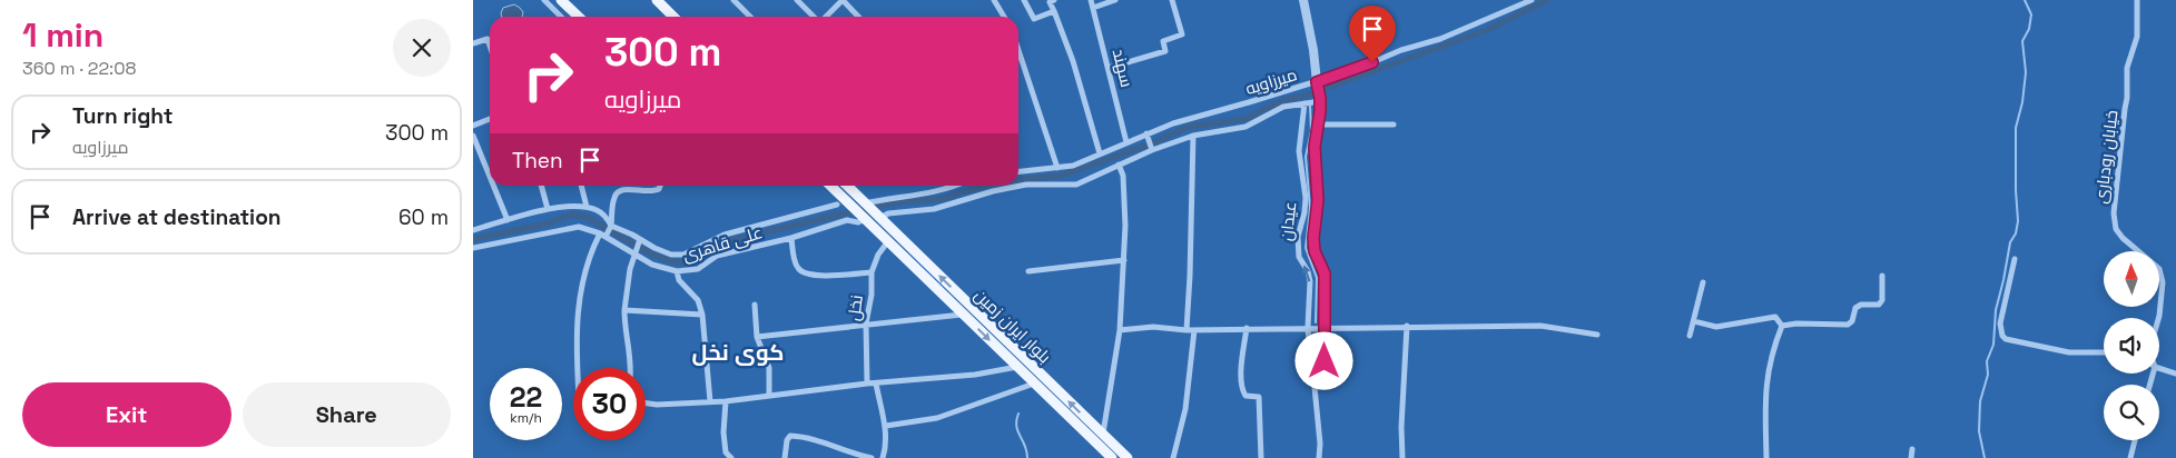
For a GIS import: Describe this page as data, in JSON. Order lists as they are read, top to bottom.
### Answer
{
  "streets": {
    "main road": ["بلوار ایران زمین"],
    "street": [
      "سهند",
      "میرزاویه",
      "خیابان رودباری",
      "عیدان",
      "علی قاهری",
      "نخل"
    ]
  },
  "crossings": [
    ["سهند", "میرزاویه"],
    ["میرزاویه", "عیدان"],
    ["علی قاهری", "بلوار ایران زمین"],
    ["نخل", "بلوار ایران زمین"]
  ],
  "districts": ["کوی نخل"],
  "north": "top",
  "page": {
    "heading": ["1 min", "360 m · 22:08"],
    "turn": ["300 m", "میرزاویه"],
    "list": [
      {
        "name": "Turn right",
        "note": "میرزاویه",
        "value": "300 m"
      },
      {
        "name": "Arrive at destination",
        "value": "60 m"
      }
    ],
    "then": "Then",
    "speed": "22 km/h",
    "limit": "30",
    "buttons": ["Exit", "Share"]
  }
}
